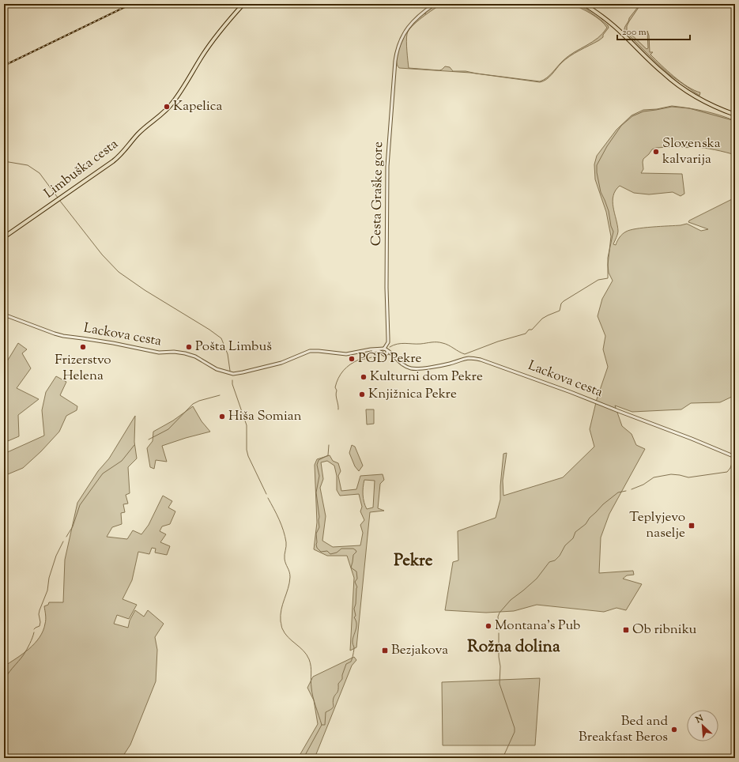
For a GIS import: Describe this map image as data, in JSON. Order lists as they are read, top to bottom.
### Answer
{
  "streets": {
    "main road": ["Limbuška cesta"],
    "street": ["Cesta Graške gore", "Lackova cesta"]
  },
  "crossings": [
    ["Cesta Graške gore", "Lackova cesta"]
  ],
  "districts": ["Pekre", "Rožna dolina"],
  "places": {
    "other": [
      "Kapelica",
      "Slovenska kalvarija",
      "Frizerstvo Helena",
      "Pošta Limbuš",
      "PGD Pekre",
      "Kulturni dom Pekre",
      "Knjižnica Pekre",
      "Hiša Somian",
      "Montana's Pub",
      "Bed and Breakfast Beros"
    ],
    "transit": ["Teplyjevo naselje", "Ob ribniku", "Bezjakova"]
  },
  "scale_bar": "200 m",
  "north": "top left"
}
